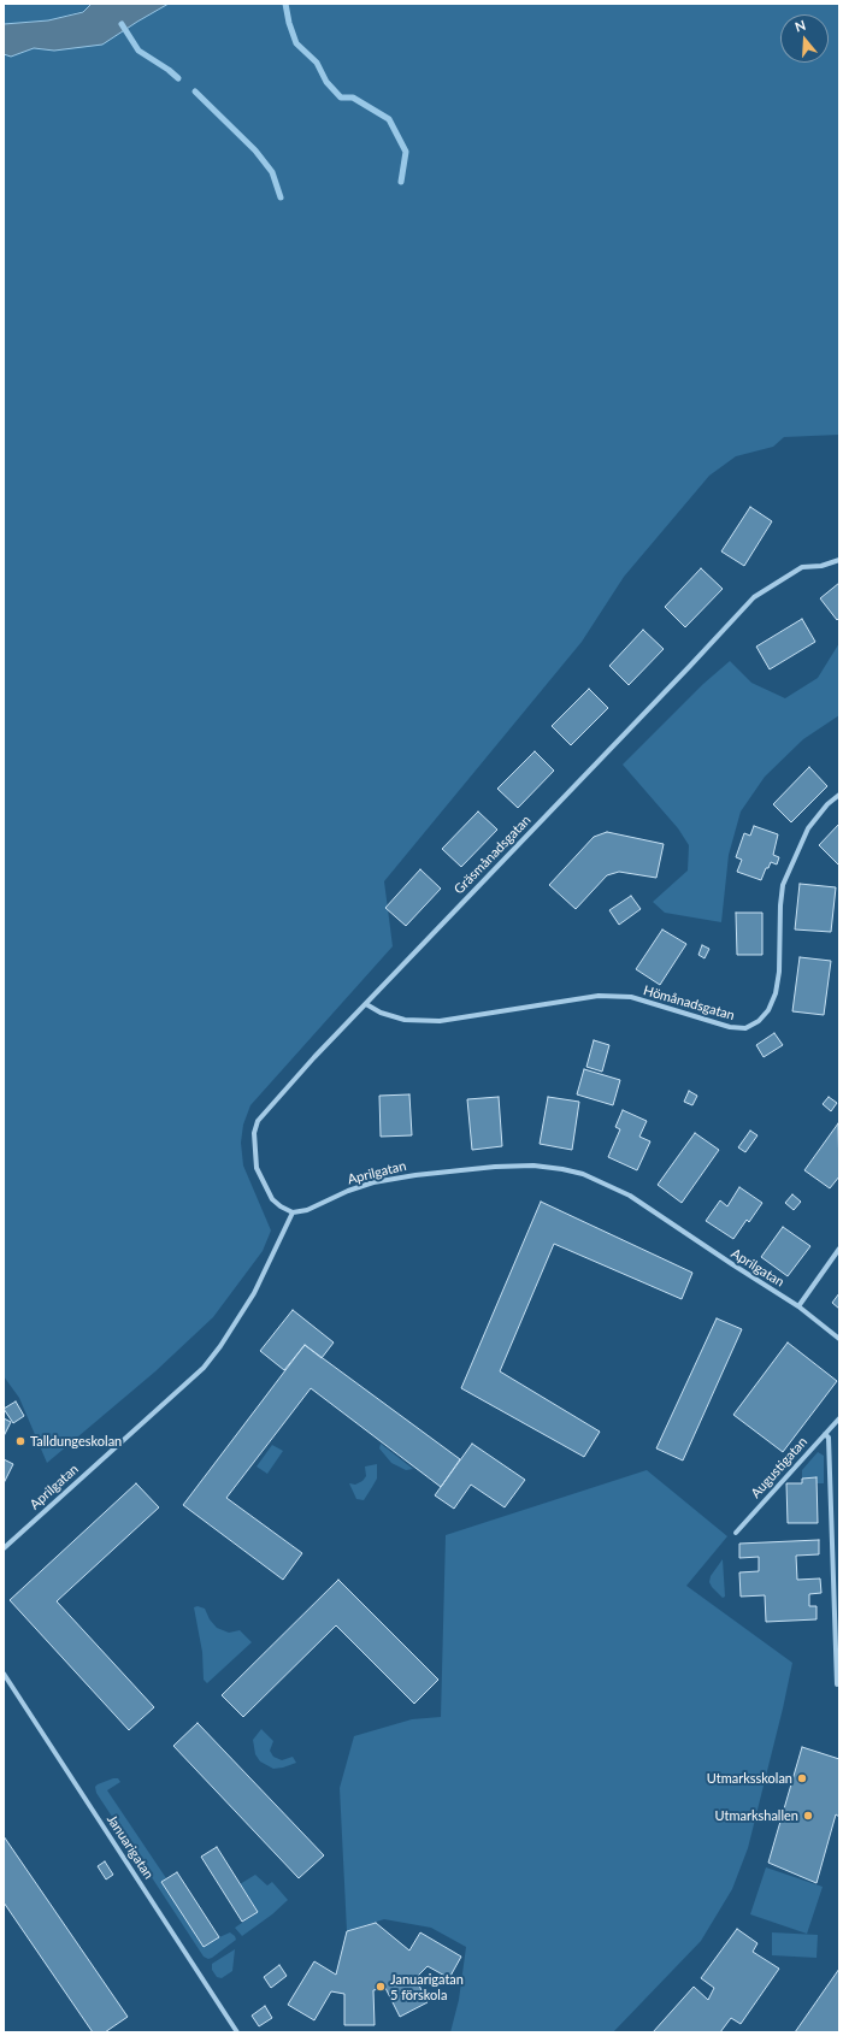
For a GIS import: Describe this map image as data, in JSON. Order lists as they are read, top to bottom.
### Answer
{
  "streets": {
    "street": [
      "Gräsmånadsgatan",
      "Hömånadsgatan",
      "Aprilgatan",
      "Augustigatan",
      "Januarigatan"
    ]
  },
  "crossings": [
    ["Gräsmånadsgatan", "Hömånadsgatan"],
    ["Gräsmånadsgatan", "Aprilgatan"]
  ],
  "places": [
    "Talldungeskolan",
    "Utmarksskolan",
    "Utmarkshallen",
    "Januarigatan 5 förskola"
  ],
  "north": "top"
}
